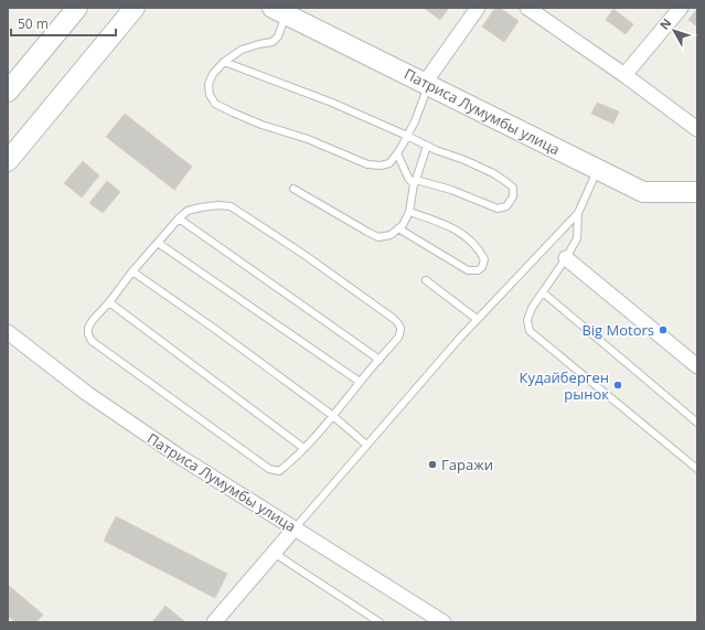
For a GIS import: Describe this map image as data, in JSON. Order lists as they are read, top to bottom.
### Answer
{
  "streets": {
    "street": ["Патриса Лумумбы улица"]
  },
  "places": ["Big Motors", "Кудайберген рынок", "Гаражи"],
  "scale_bar": "50 m",
  "north": "top left"
}
